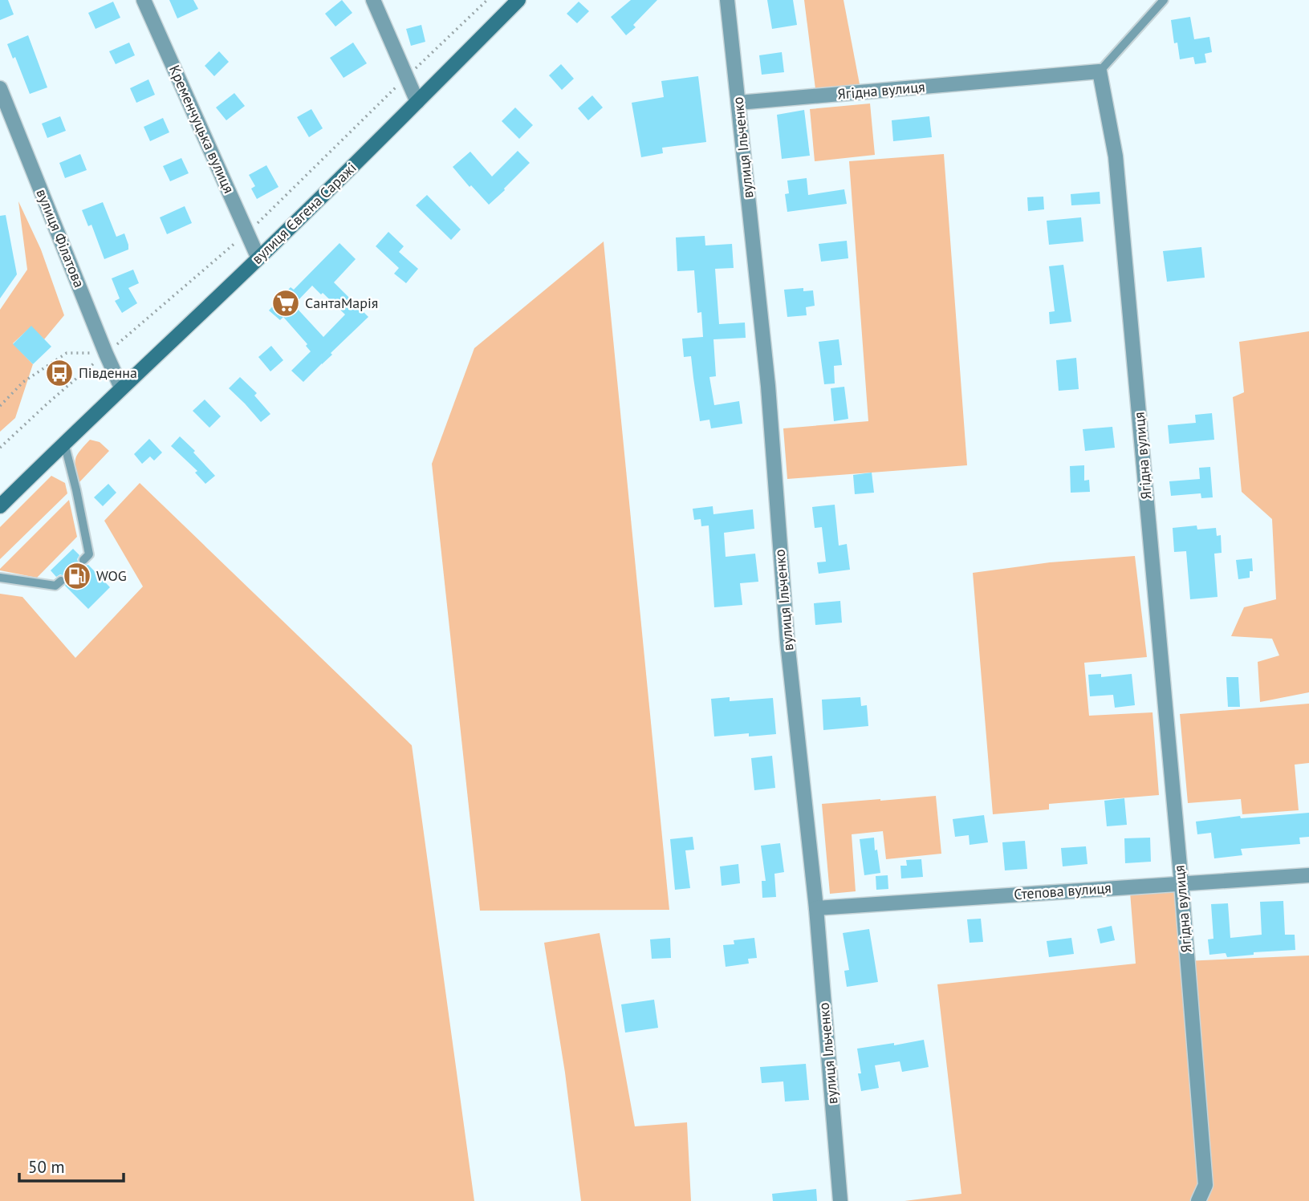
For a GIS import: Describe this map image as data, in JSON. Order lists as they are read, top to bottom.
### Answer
{
  "streets": {
    "main road": ["вулиця Євгена Саражі"],
    "street": [
      "Ягідна вулиця",
      "Кременчуцька вулиця",
      "вулиця Ільченко",
      "вулиця Філатова",
      "Степова вулиця"
    ]
  },
  "crossings": [
    ["Ягідна вулиця", "вулиця Ільченко"],
    ["Ягідна вулиця", "Степова вулиця"],
    ["Кременчуцька вулиця", "вулиця Євгена Саражі"],
    ["вулиця Ільченко", "Степова вулиця"],
    ["вулиця Євгена Саражі", "вулиця Філатова"]
  ],
  "places": {
    "supermarket": ["СантаМарія"],
    "bus stop": ["Південна"],
    "fuel station": ["WOG"]
  },
  "scale_bar": "50 m"
}
